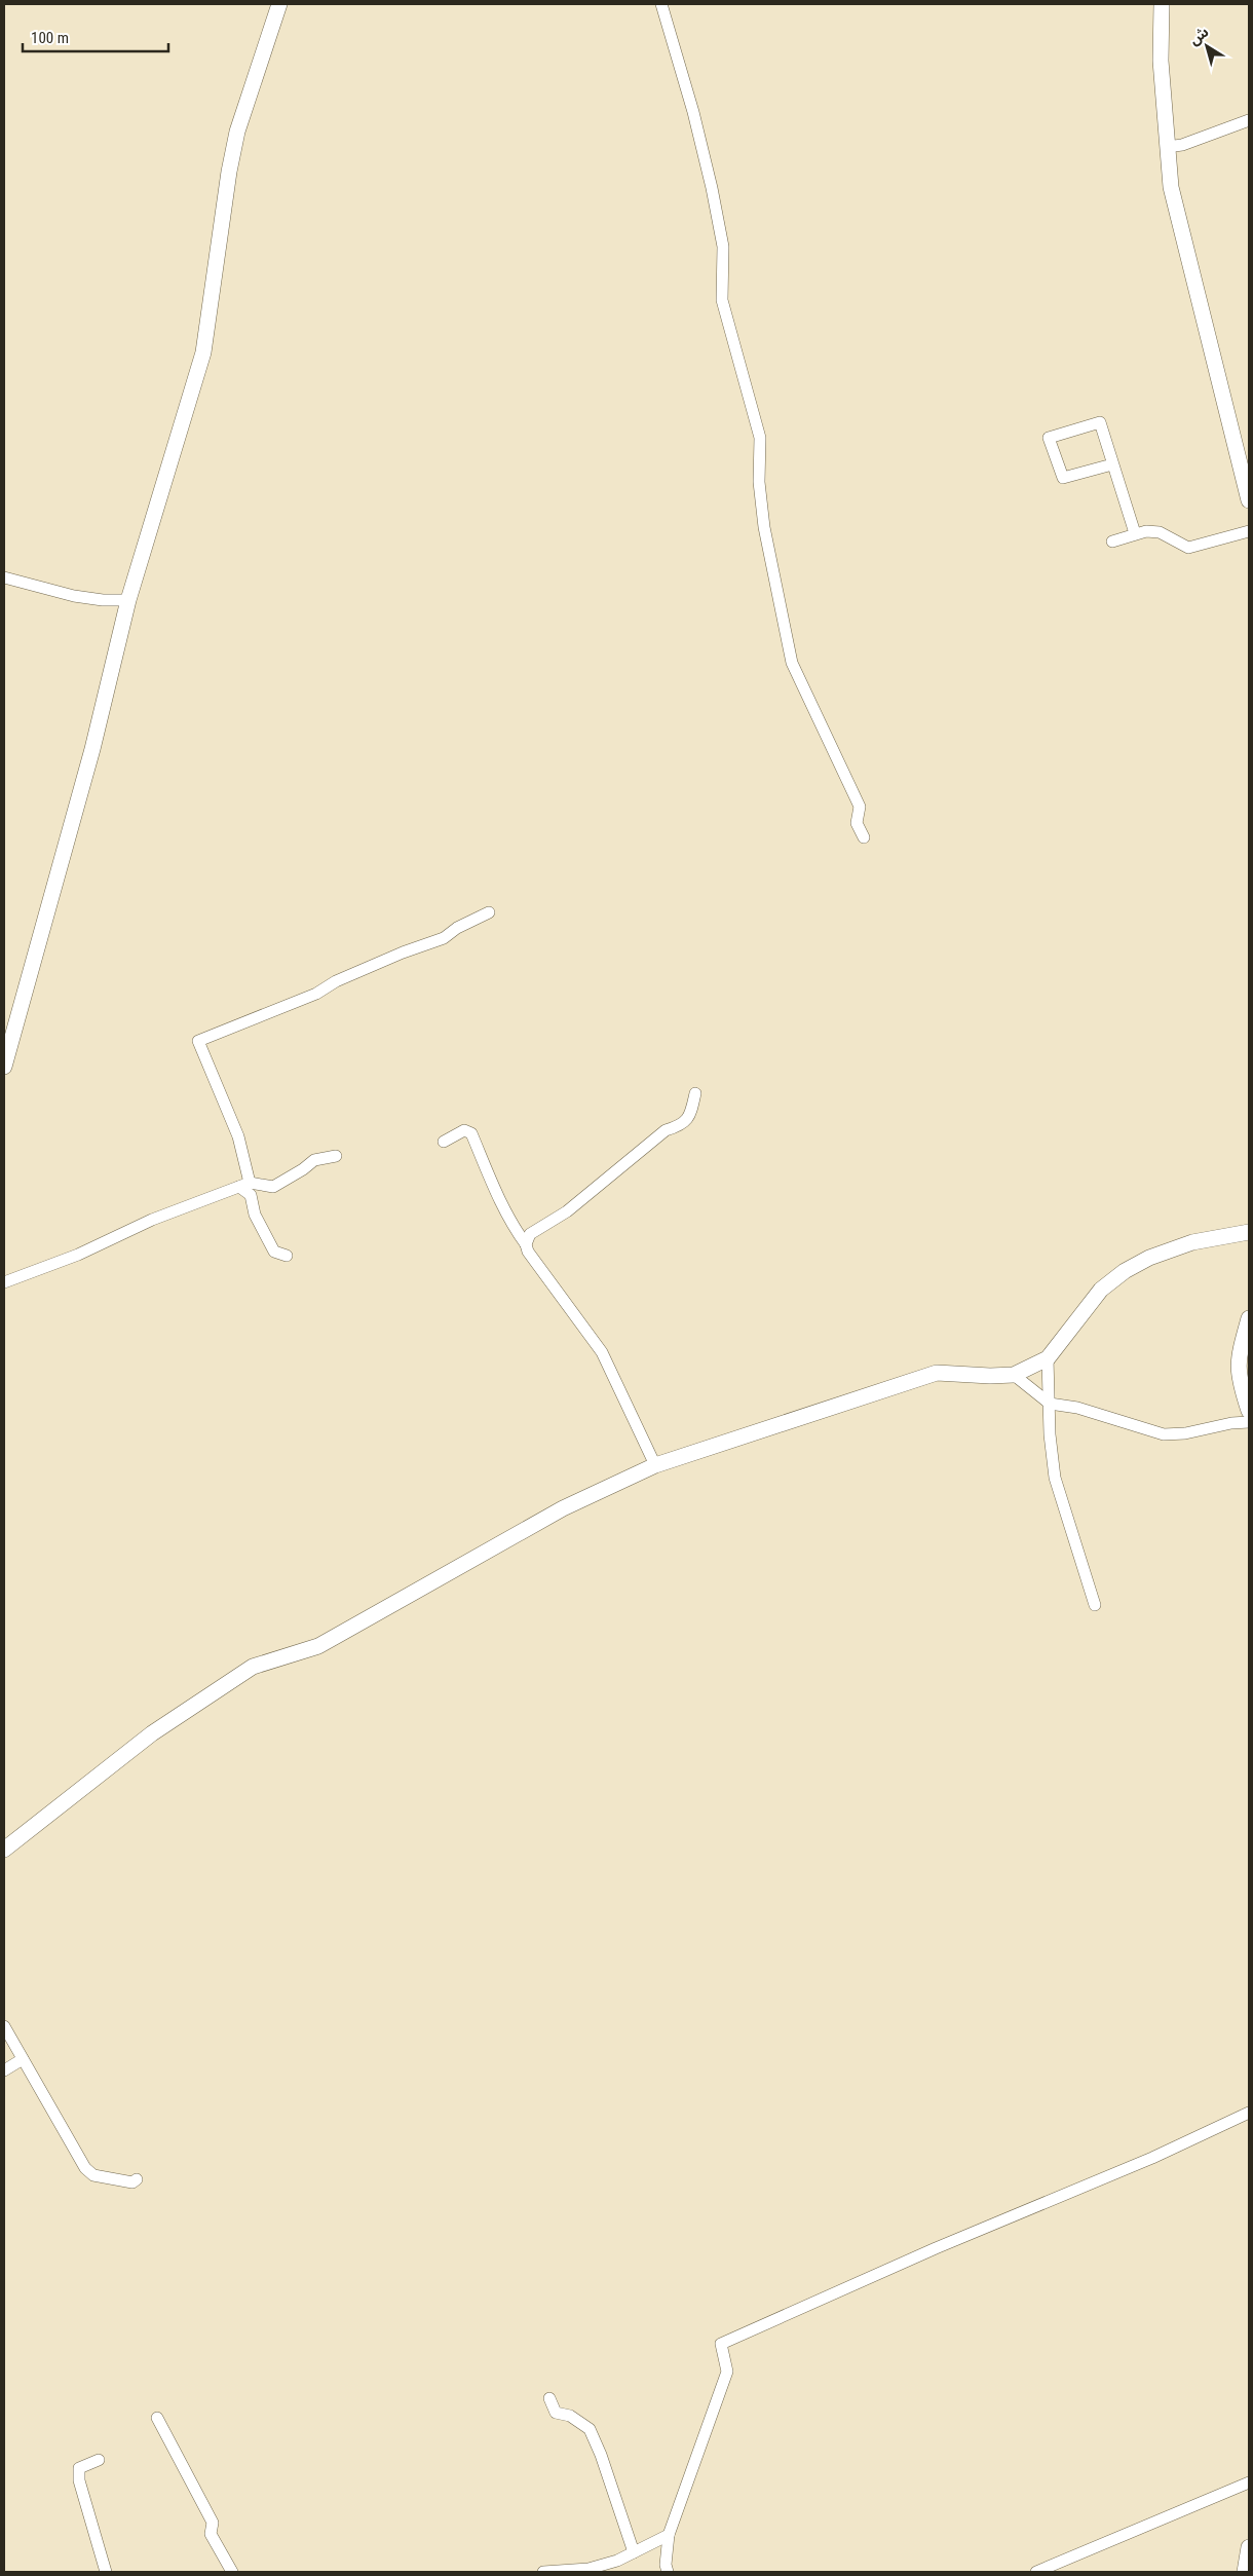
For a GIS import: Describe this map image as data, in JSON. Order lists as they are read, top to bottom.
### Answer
{
  "scale_bar": "100 m",
  "north": "top left"
}
